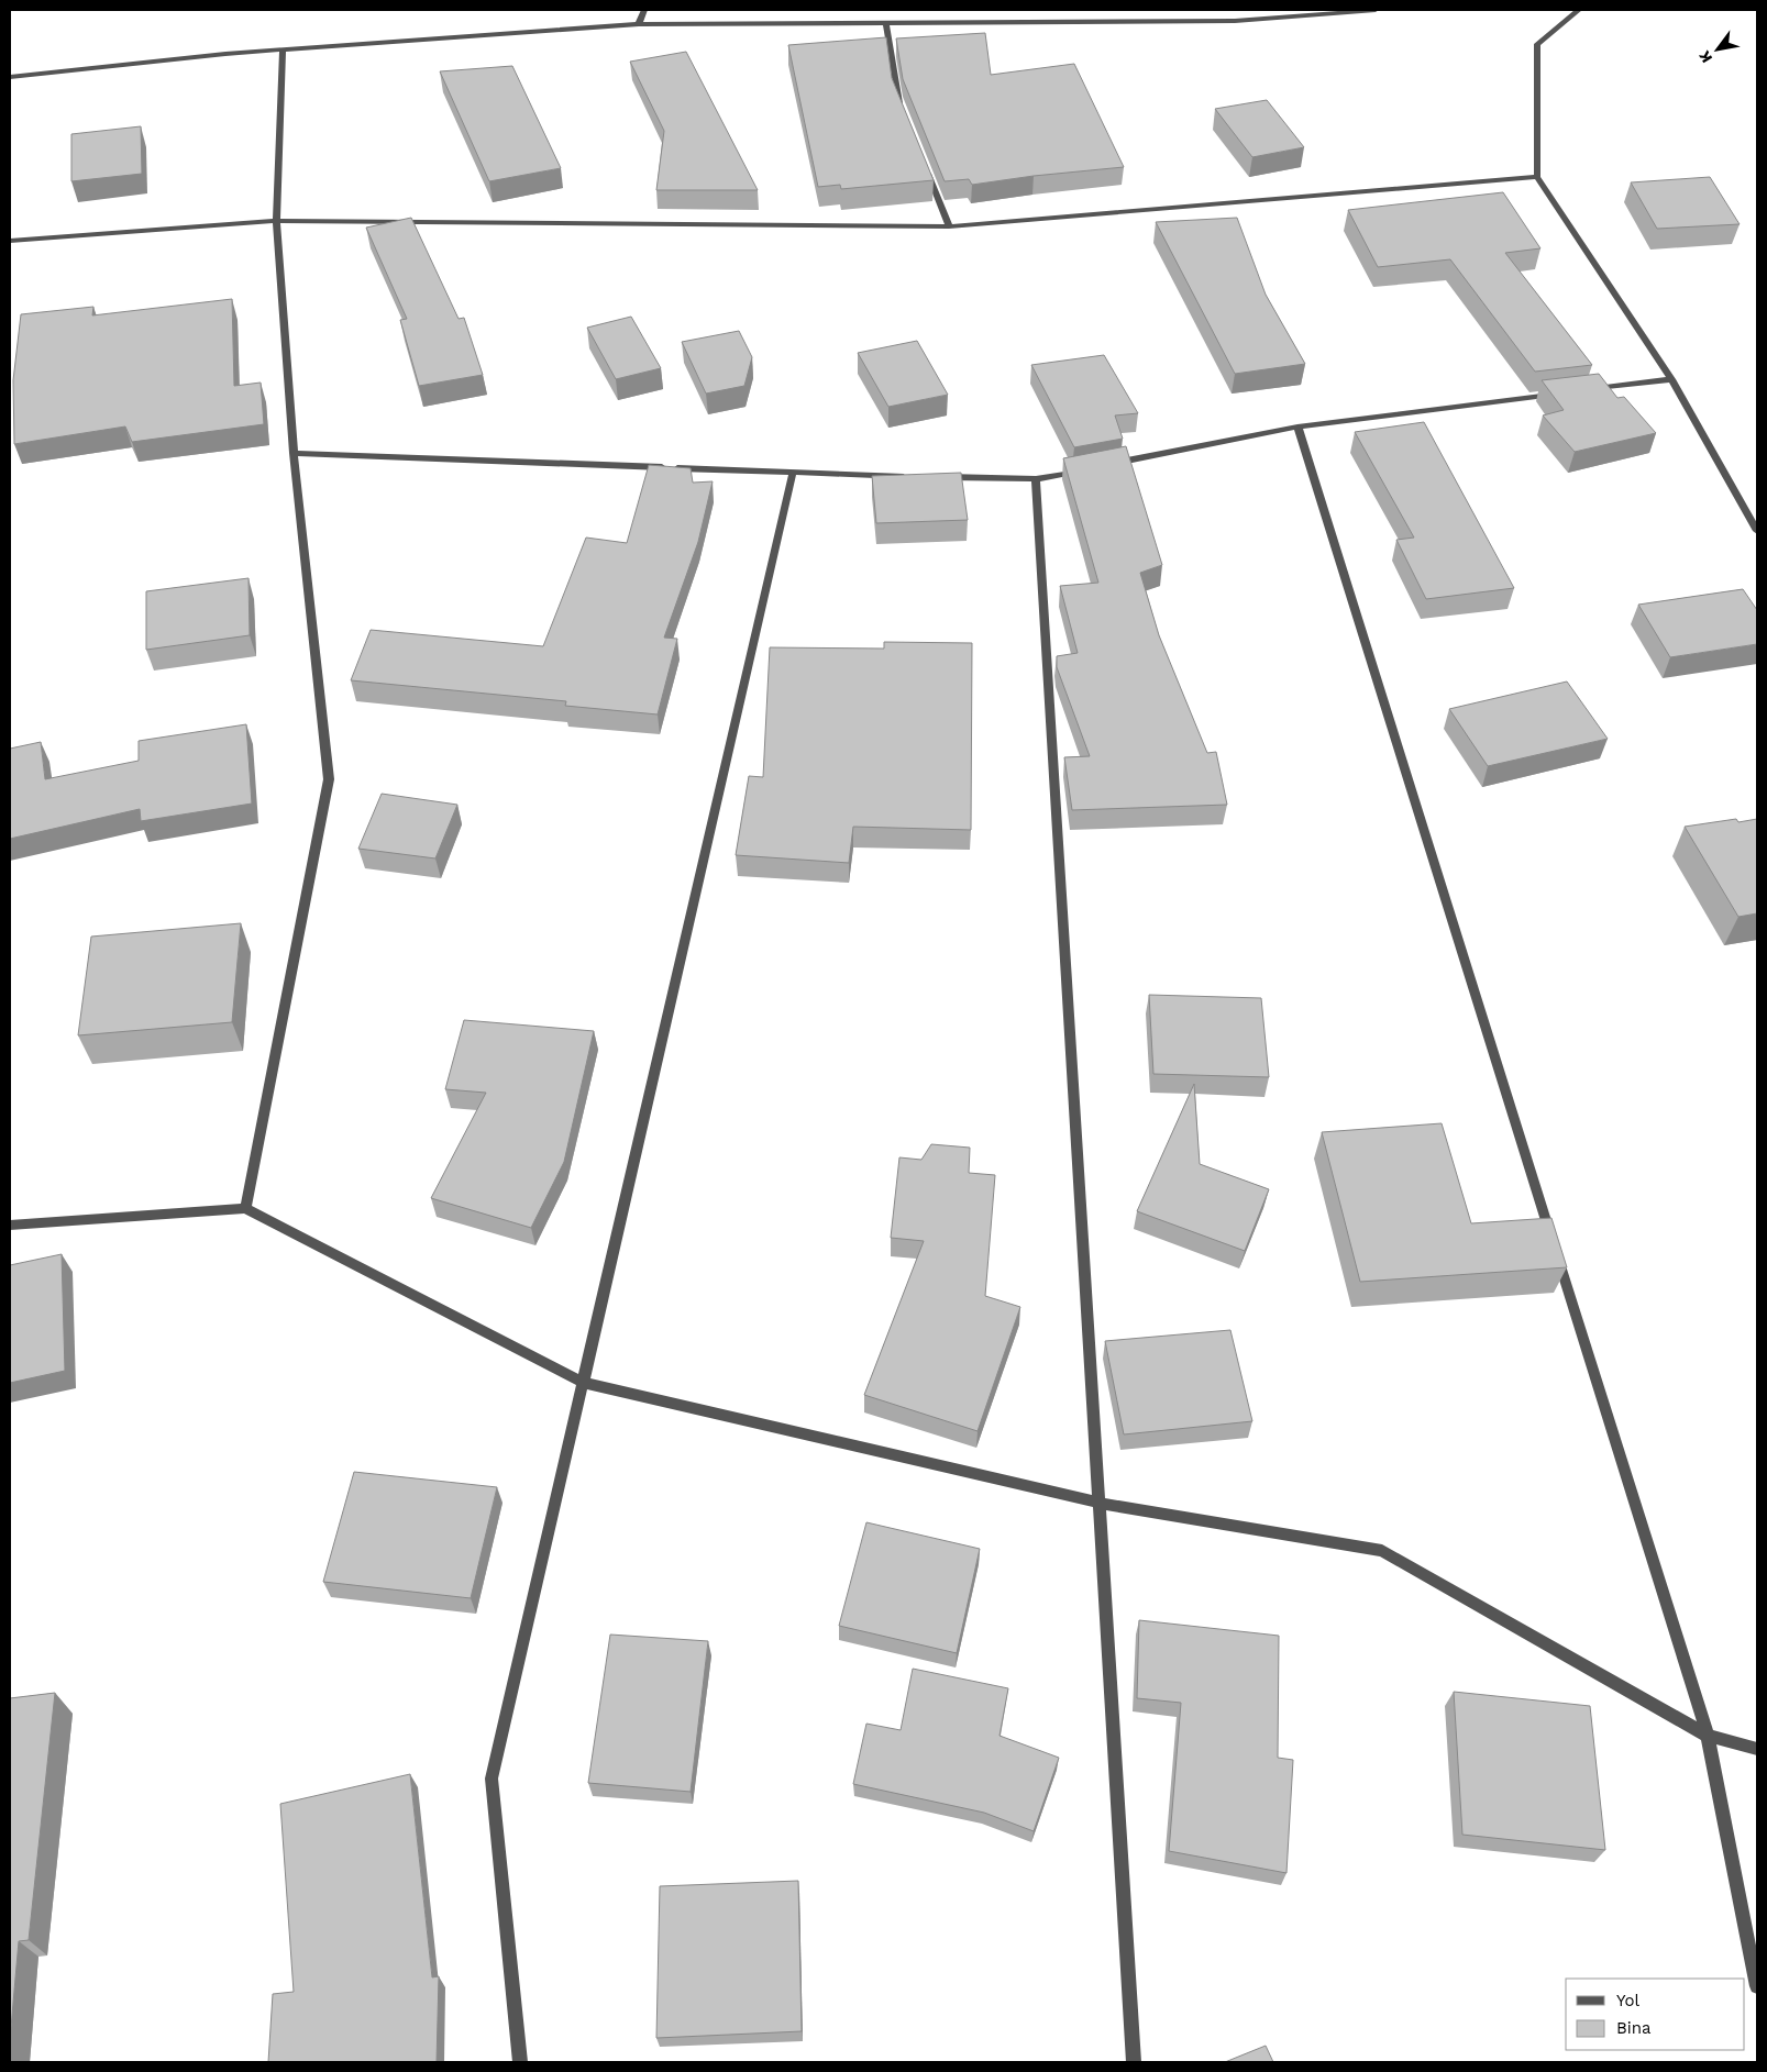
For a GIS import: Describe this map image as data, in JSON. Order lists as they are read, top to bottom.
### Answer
{
  "legend": ["Yol", "Bina"],
  "north": "bottom left"
}
